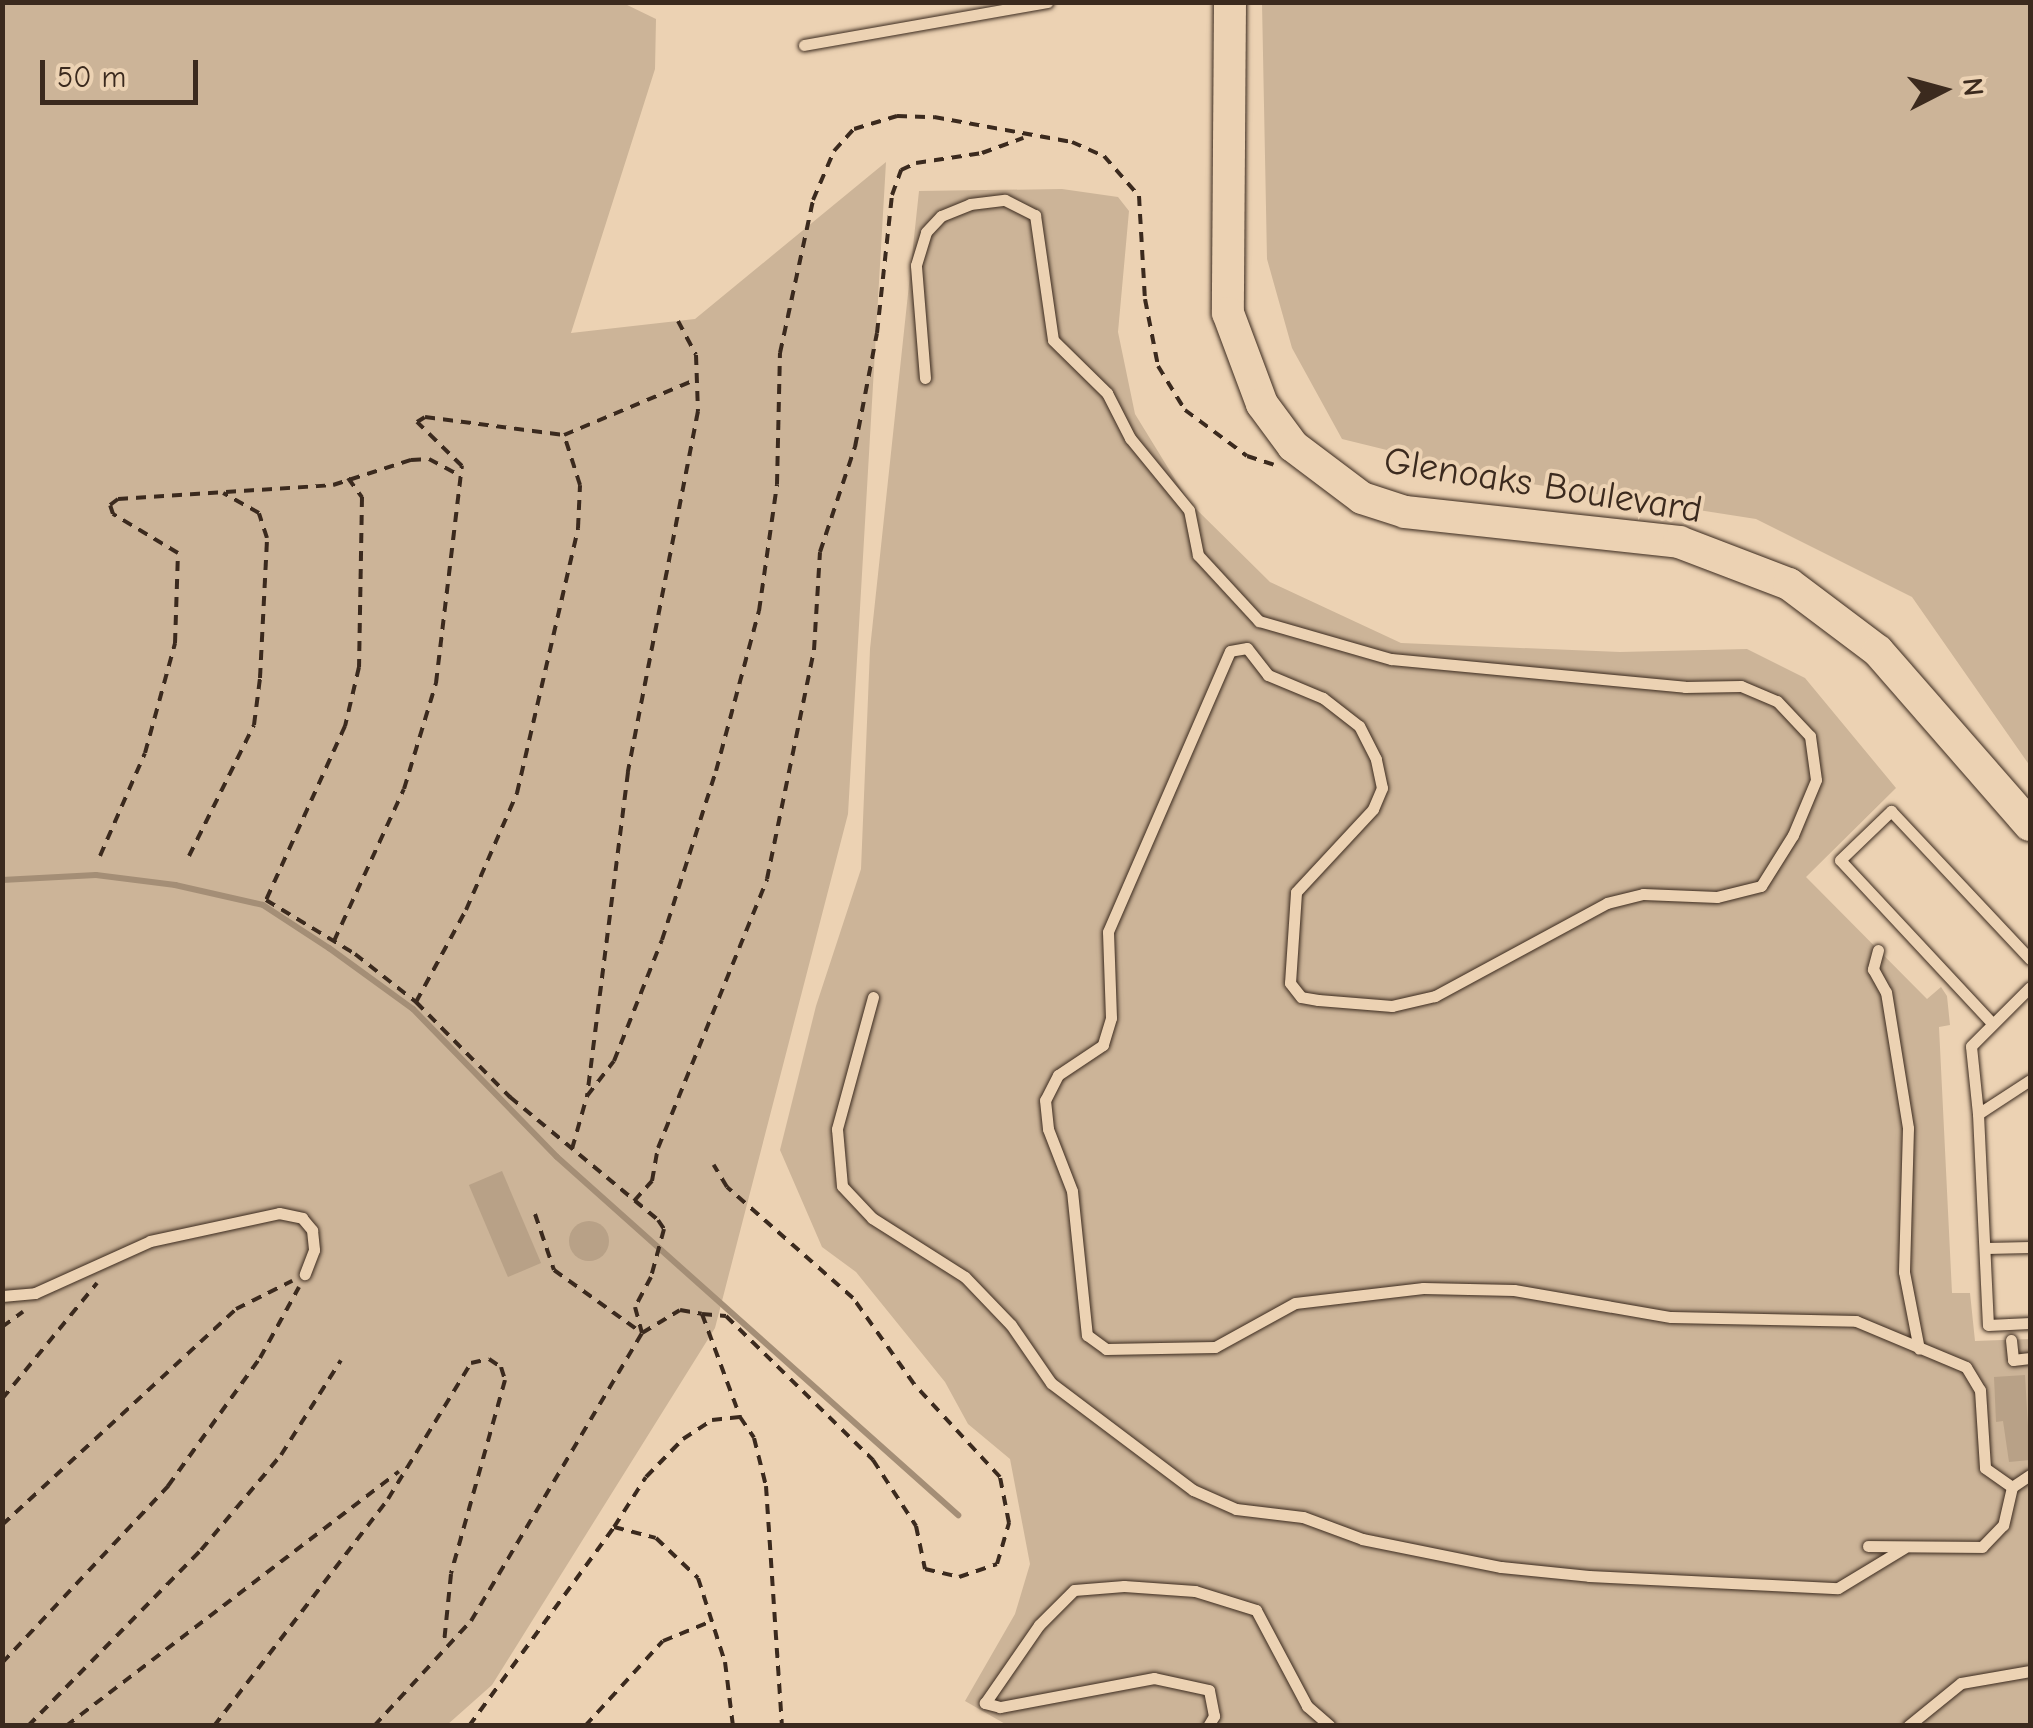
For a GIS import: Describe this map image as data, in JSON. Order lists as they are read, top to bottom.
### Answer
{
  "streets": {
    "street": ["Glenoaks Boulevard"]
  },
  "scale_bar": "50 m",
  "north": "right"
}
